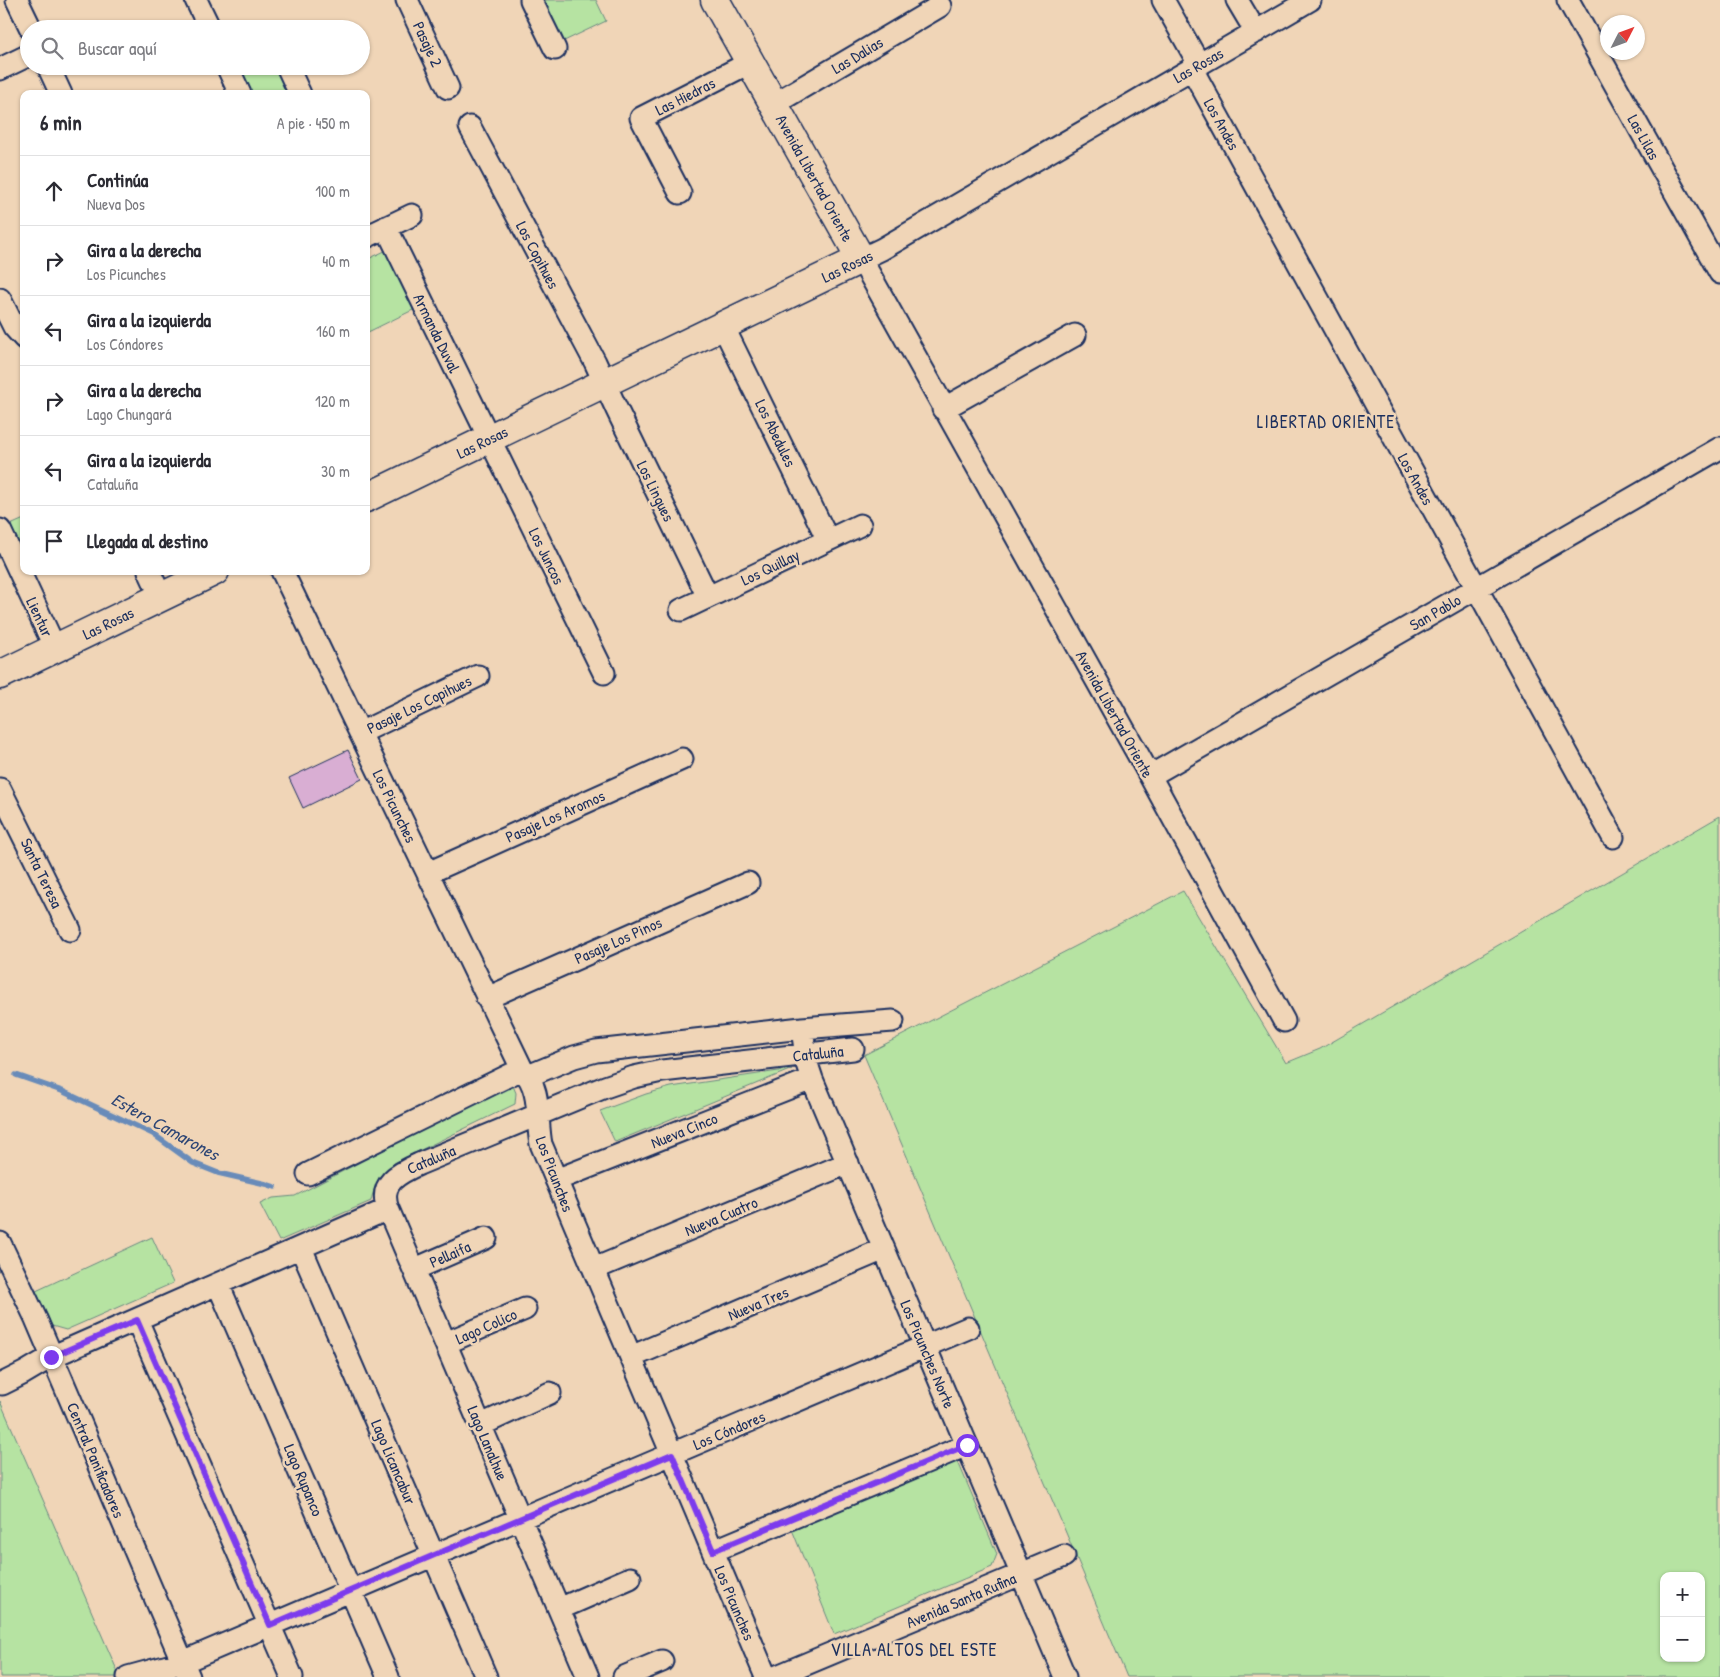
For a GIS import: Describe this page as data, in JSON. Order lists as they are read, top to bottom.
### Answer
{
  "streets": {
    "main road": ["Las Rosas", "Avenida Libertad Oriente"],
    "street": [
      "Pasaje 2",
      "Las Dalias",
      "Las Hiedras",
      "Los Andes",
      "Las Lilas",
      "Los Copihues",
      "Armanda Duval",
      "Los Abedules",
      "Los Lingues",
      "Los Juncos",
      "Los Quillay",
      "San Pablo",
      "Lientur",
      "Pasaje Los Copihues",
      "Los Picunches",
      "Pasaje Los Aromos",
      "Santa Teresa",
      "Pasaje Los Pinos",
      "Cataluña",
      "Nueva Cinco",
      "Nueva Cuatro",
      "Pellaifa",
      "Nueva Tres",
      "Lago Colico",
      "Los Picunches Norte",
      "Los Cóndores",
      "Lago Lanalhue",
      "Central Panificadores",
      "Lago Licancabur",
      "Lago Rupanco",
      "Avenida Santa Rufina"
    ]
  },
  "crossings": [
    ["Las Dalias", "Avenida Libertad Oriente"],
    ["Las Rosas", "Los Andes"],
    ["Las Rosas", "Avenida Libertad Oriente"],
    ["Las Rosas", "Los Copihues"],
    ["Las Rosas", "Armanda Duval"],
    ["Las Rosas", "Los Abedules"],
    ["Las Rosas", "Los Lingues"],
    ["Las Rosas", "Los Juncos"],
    ["Las Rosas", "Lientur"],
    ["Las Hiedras", "Avenida Libertad Oriente"],
    ["Los Andes", "San Pablo"],
    ["Avenida Libertad Oriente", "San Pablo"],
    ["Los Copihues", "Los Lingues"],
    ["Armanda Duval", "Los Juncos"],
    ["Los Abedules", "Los Quillay"],
    ["Los Lingues", "Los Quillay"],
    ["Pasaje Los Copihues", "Los Picunches"],
    ["Los Picunches", "Pasaje Los Aromos"],
    ["Los Picunches", "Pasaje Los Pinos"],
    ["Los Picunches", "Cataluña"],
    ["Los Picunches", "Nueva Cinco"],
    ["Los Picunches", "Nueva Cuatro"],
    ["Los Picunches", "Nueva Tres"],
    ["Los Picunches", "Los Cóndores"],
    ["Cataluña", "Los Picunches Norte"],
    ["Cataluña", "Lago Lanalhue"],
    ["Nueva Cinco", "Los Picunches Norte"],
    ["Nueva Cuatro", "Los Picunches Norte"],
    ["Pellaifa", "Lago Lanalhue"],
    ["Nueva Tres", "Los Picunches Norte"],
    ["Lago Colico", "Lago Lanalhue"],
    ["Los Picunches Norte", "Los Cóndores"],
    ["Los Picunches Norte", "Avenida Santa Rufina"],
    ["Los Cóndores", "Lago Lanalhue"],
    ["Los Cóndores", "Central Panificadores"],
    ["Los Cóndores", "Lago Licancabur"],
    ["Los Cóndores", "Lago Rupanco"]
  ],
  "districts": ["LIBERTAD ORIENTE", "VILLA ALTOS DEL ESTE"],
  "water": ["Estero Camarones"],
  "north": "top right",
  "page": {
    "search": "Buscar aquí",
    "heading": ["6 min", "A pie · 450 m"],
    "list": [
      ["Continúa", "Nueva Dos", "100 m"],
      ["Gira a la derecha", "Los Picunches", "40 m"],
      ["Gira a la izquierda", "Los Cóndores", "160 m"],
      ["Gira a la derecha", "Lago Chungará", "120 m"],
      ["Gira a la izquierda", "Cataluña", "30 m"],
      "Llegada al destino"
    ],
    "map_buttons": ["+", "−"]
  }
}
